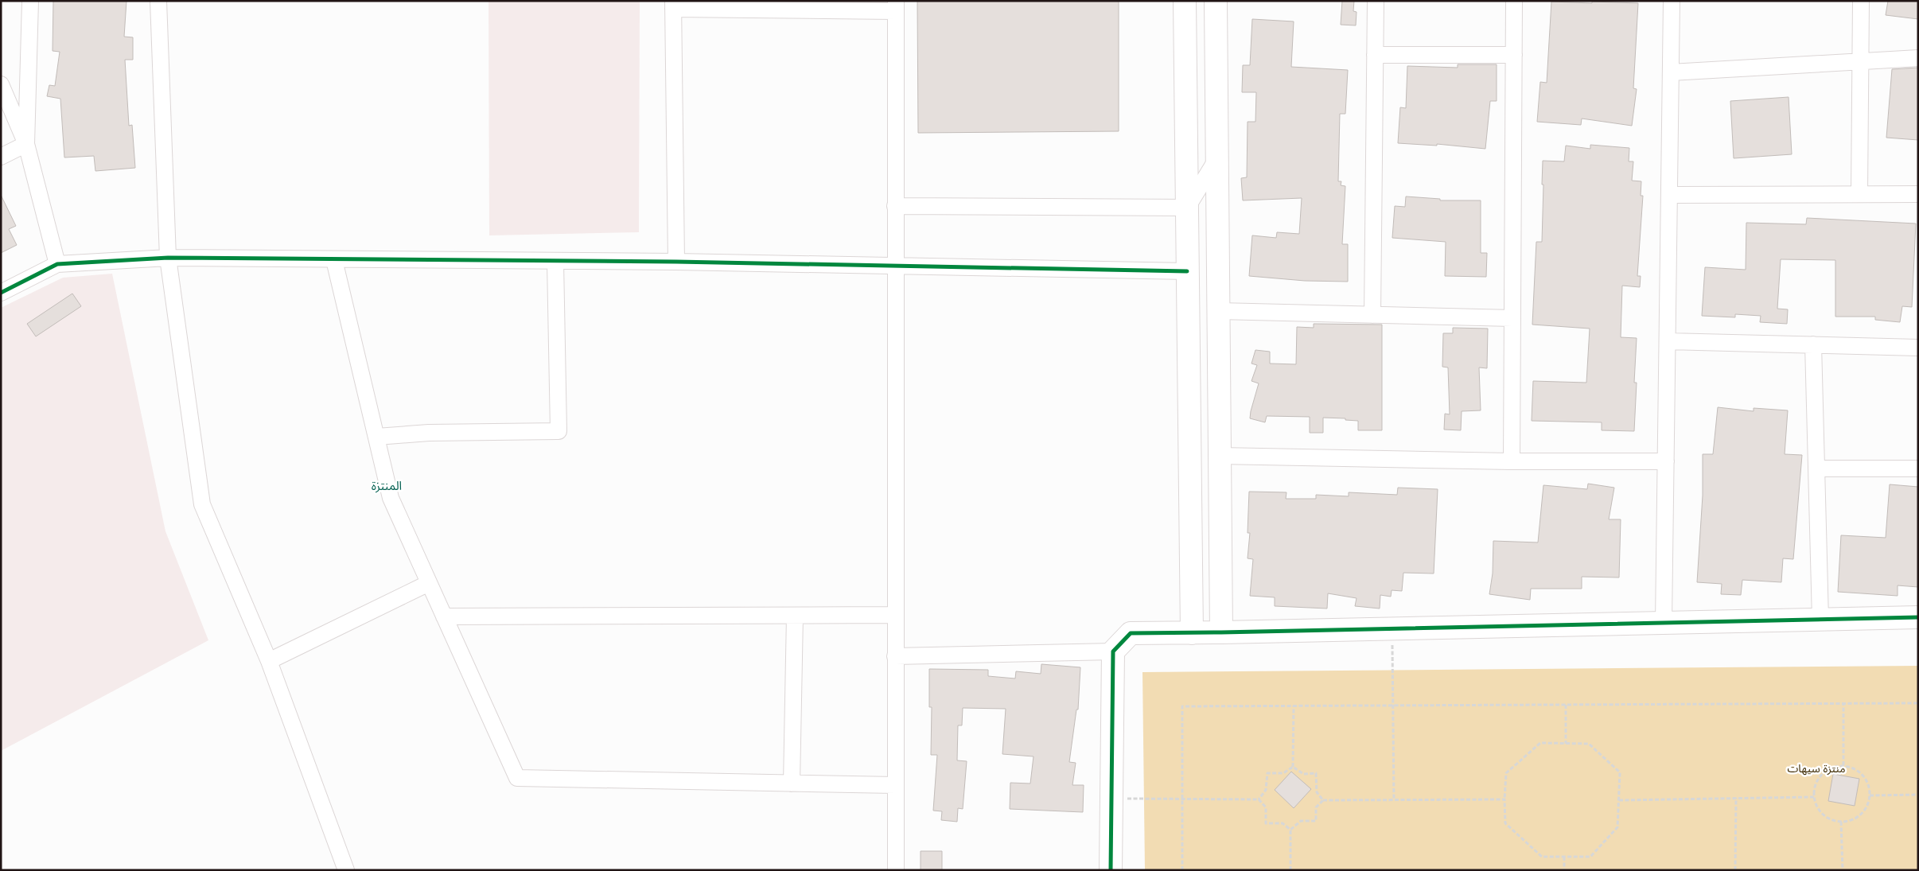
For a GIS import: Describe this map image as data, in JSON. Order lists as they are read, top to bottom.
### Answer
{
  "districts": ["المنتزة"],
  "parks": ["منتزة سيهات"]
}
